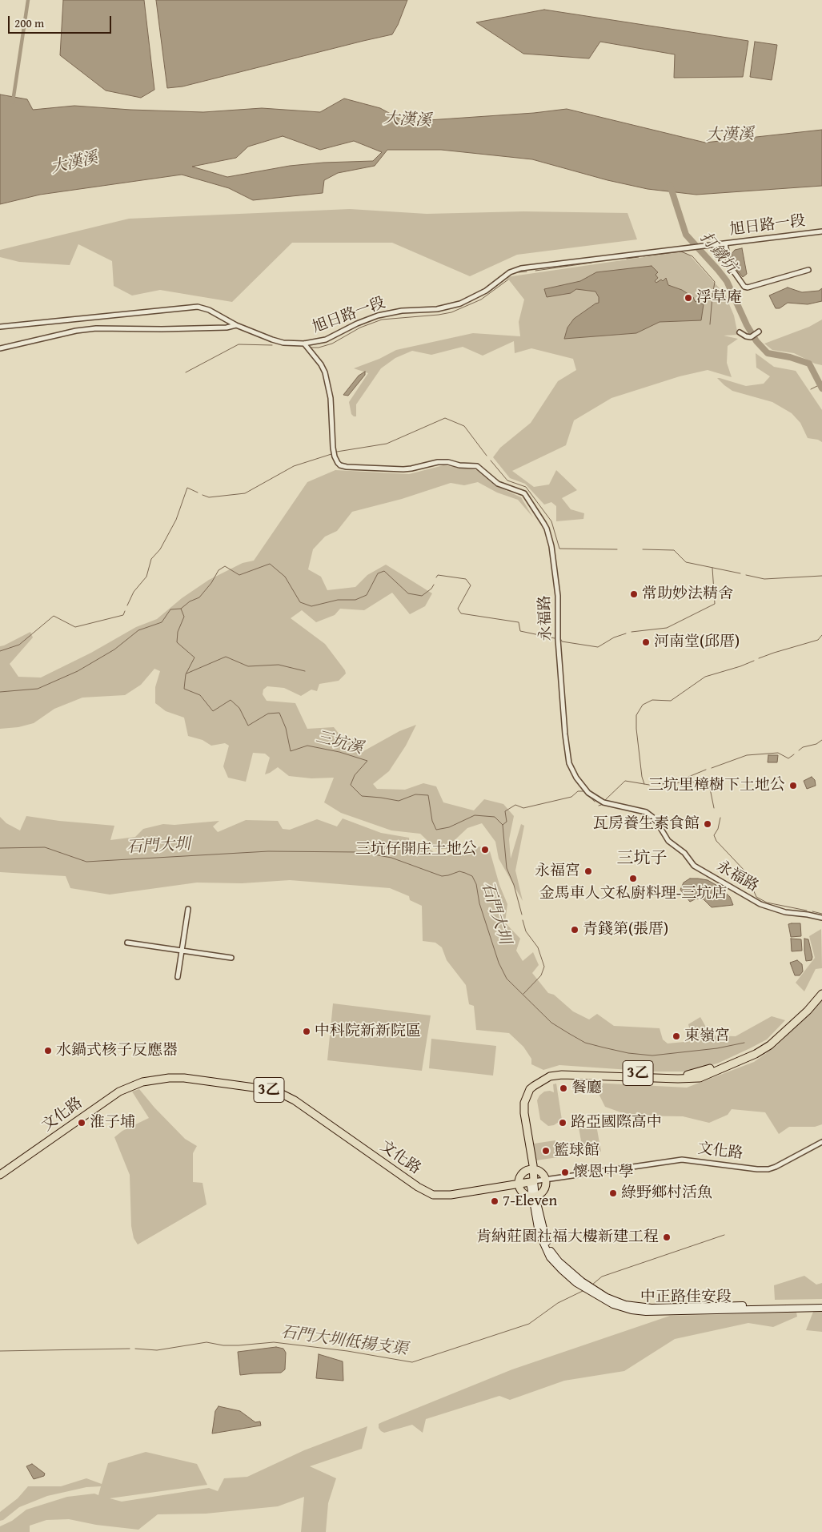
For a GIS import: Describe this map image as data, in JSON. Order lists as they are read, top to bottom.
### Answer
{
  "streets": {
    "main road": ["3乙", "文化路", "中正路佳安段"],
    "street": ["旭日路一段", "永福路"]
  },
  "crossings": [
    ["旭日路一段", "永福路"],
    ["3乙", "文化路"],
    ["3乙", "中正路佳安段"],
    ["文化路", "中正路佳安段"]
  ],
  "districts": ["三坑子"],
  "water": [
    "大漢溪",
    "打鐵坑",
    "三坑溪",
    "石門大圳",
    "石門大圳低揚支渠"
  ],
  "places": [
    "浮草庵",
    "常助妙法精舍",
    "河南堂(邱厝)",
    "三坑里樟樹下土地公",
    "瓦房養生素食館",
    "三坑仔開庄土地公",
    "永福宮",
    "金馬車人文私廚料理-三坑店",
    "青錢第(張厝)",
    "中科院新新院區",
    "東嶺宮",
    "水鍋式核子反應器",
    "餐廳",
    "淮子埔",
    "路亞國際高中",
    "籃球館",
    "懷恩中學",
    "綠野鄉村活魚",
    "7-Eleven",
    "肯納莊園社福大樓新建工程"
  ],
  "scale_bar": "200 m"
}
